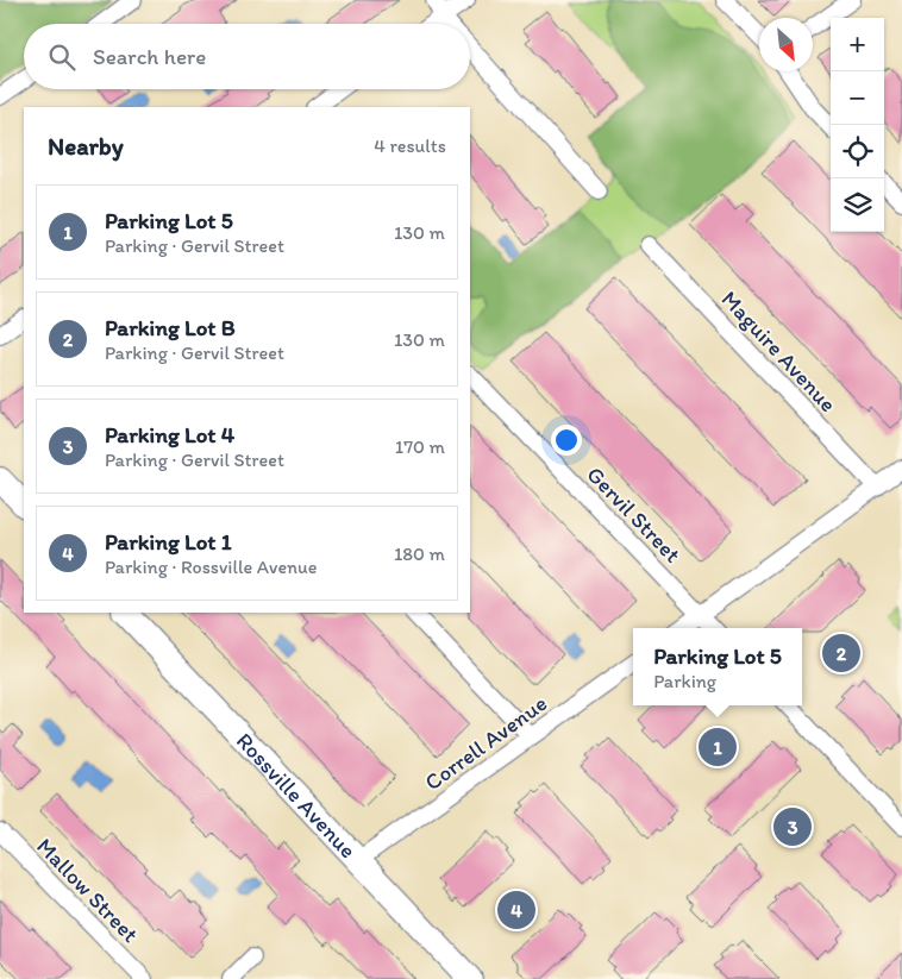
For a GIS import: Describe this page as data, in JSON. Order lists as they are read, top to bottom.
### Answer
{
  "streets": {
    "street": [
      "Maguire Avenue",
      "Gervil Street",
      "Correll Avenue",
      "Rossville Avenue",
      "Mallow Street"
    ]
  },
  "crossings": [
    ["Correll Avenue", "Rossville Avenue"]
  ],
  "north": "bottom right",
  "page": {
    "map_buttons": ["+", "−"],
    "search": "Search here",
    "heading": ["Nearby", "4 results"],
    "list": [
      {
        "mark": "1",
        "name": "Parking Lot 5",
        "note": "Parking · Gervil Street",
        "value": "130 m"
      },
      {
        "mark": "2",
        "name": "Parking Lot B",
        "note": "Parking · Gervil Street",
        "value": "130 m"
      },
      {
        "mark": "3",
        "name": "Parking Lot 4",
        "note": "Parking · Gervil Street",
        "value": "170 m"
      },
      {
        "mark": "4",
        "name": "Parking Lot 1",
        "note": "Parking · Rossville Avenue",
        "value": "180 m"
      }
    ],
    "popup": ["Parking Lot 5", "Parking"],
    "pins": [
      "2",
      "1",
      "3",
      "4"
    ]
  }
}
